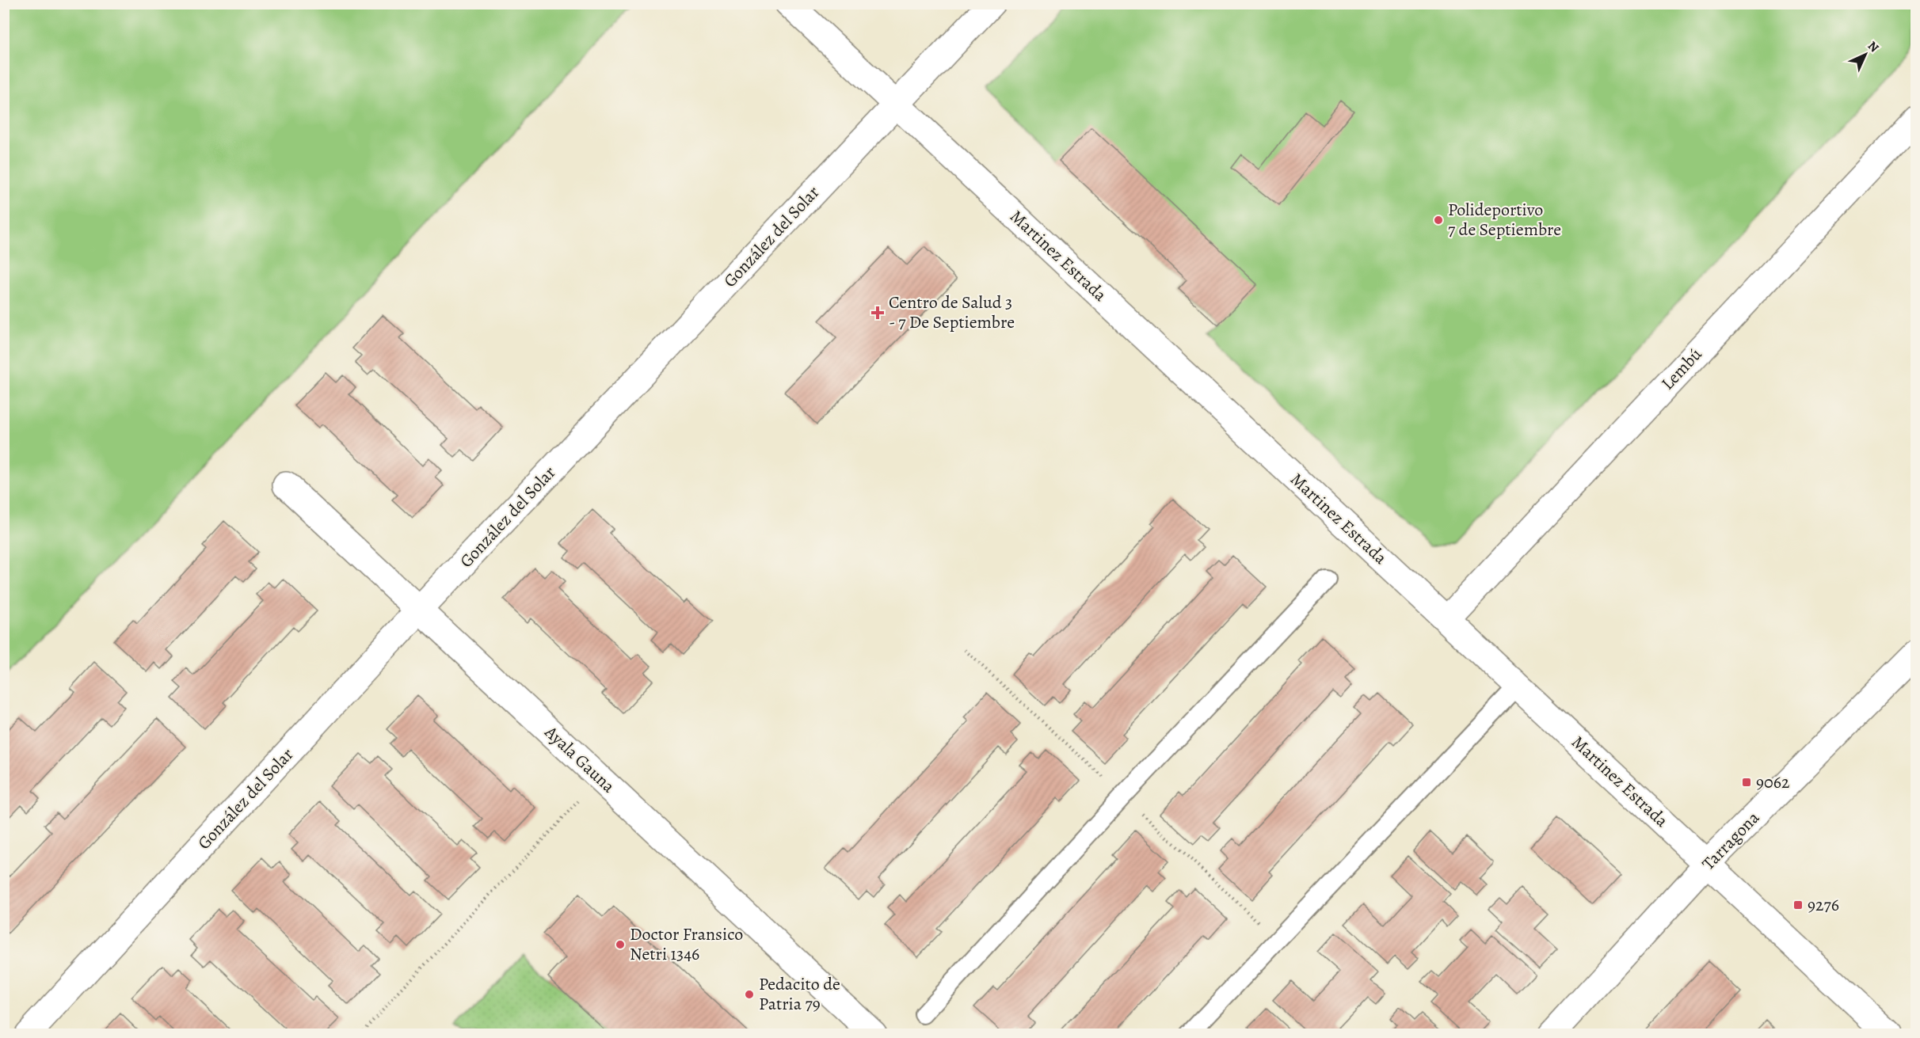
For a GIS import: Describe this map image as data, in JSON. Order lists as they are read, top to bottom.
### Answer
{
  "streets": {
    "street": [
      "González del Solar",
      "Martinez Estrada",
      "Lembú",
      "Ayala Gauna",
      "Tarragona"
    ]
  },
  "crossings": [
    ["González del Solar", "Martinez Estrada"],
    ["González del Solar", "Ayala Gauna"],
    ["Martinez Estrada", "Lembú"],
    ["Martinez Estrada", "Tarragona"]
  ],
  "places": {
    "other": ["Polideportivo 7 de Septiembre", "Doctor Fransico Netri 1346", "Pedacito de Patria 79"],
    "health": ["Centro de Salud 3 - 7 De Septiembre"],
    "transit": ["9062", "9276"]
  },
  "north": "top right"
}
